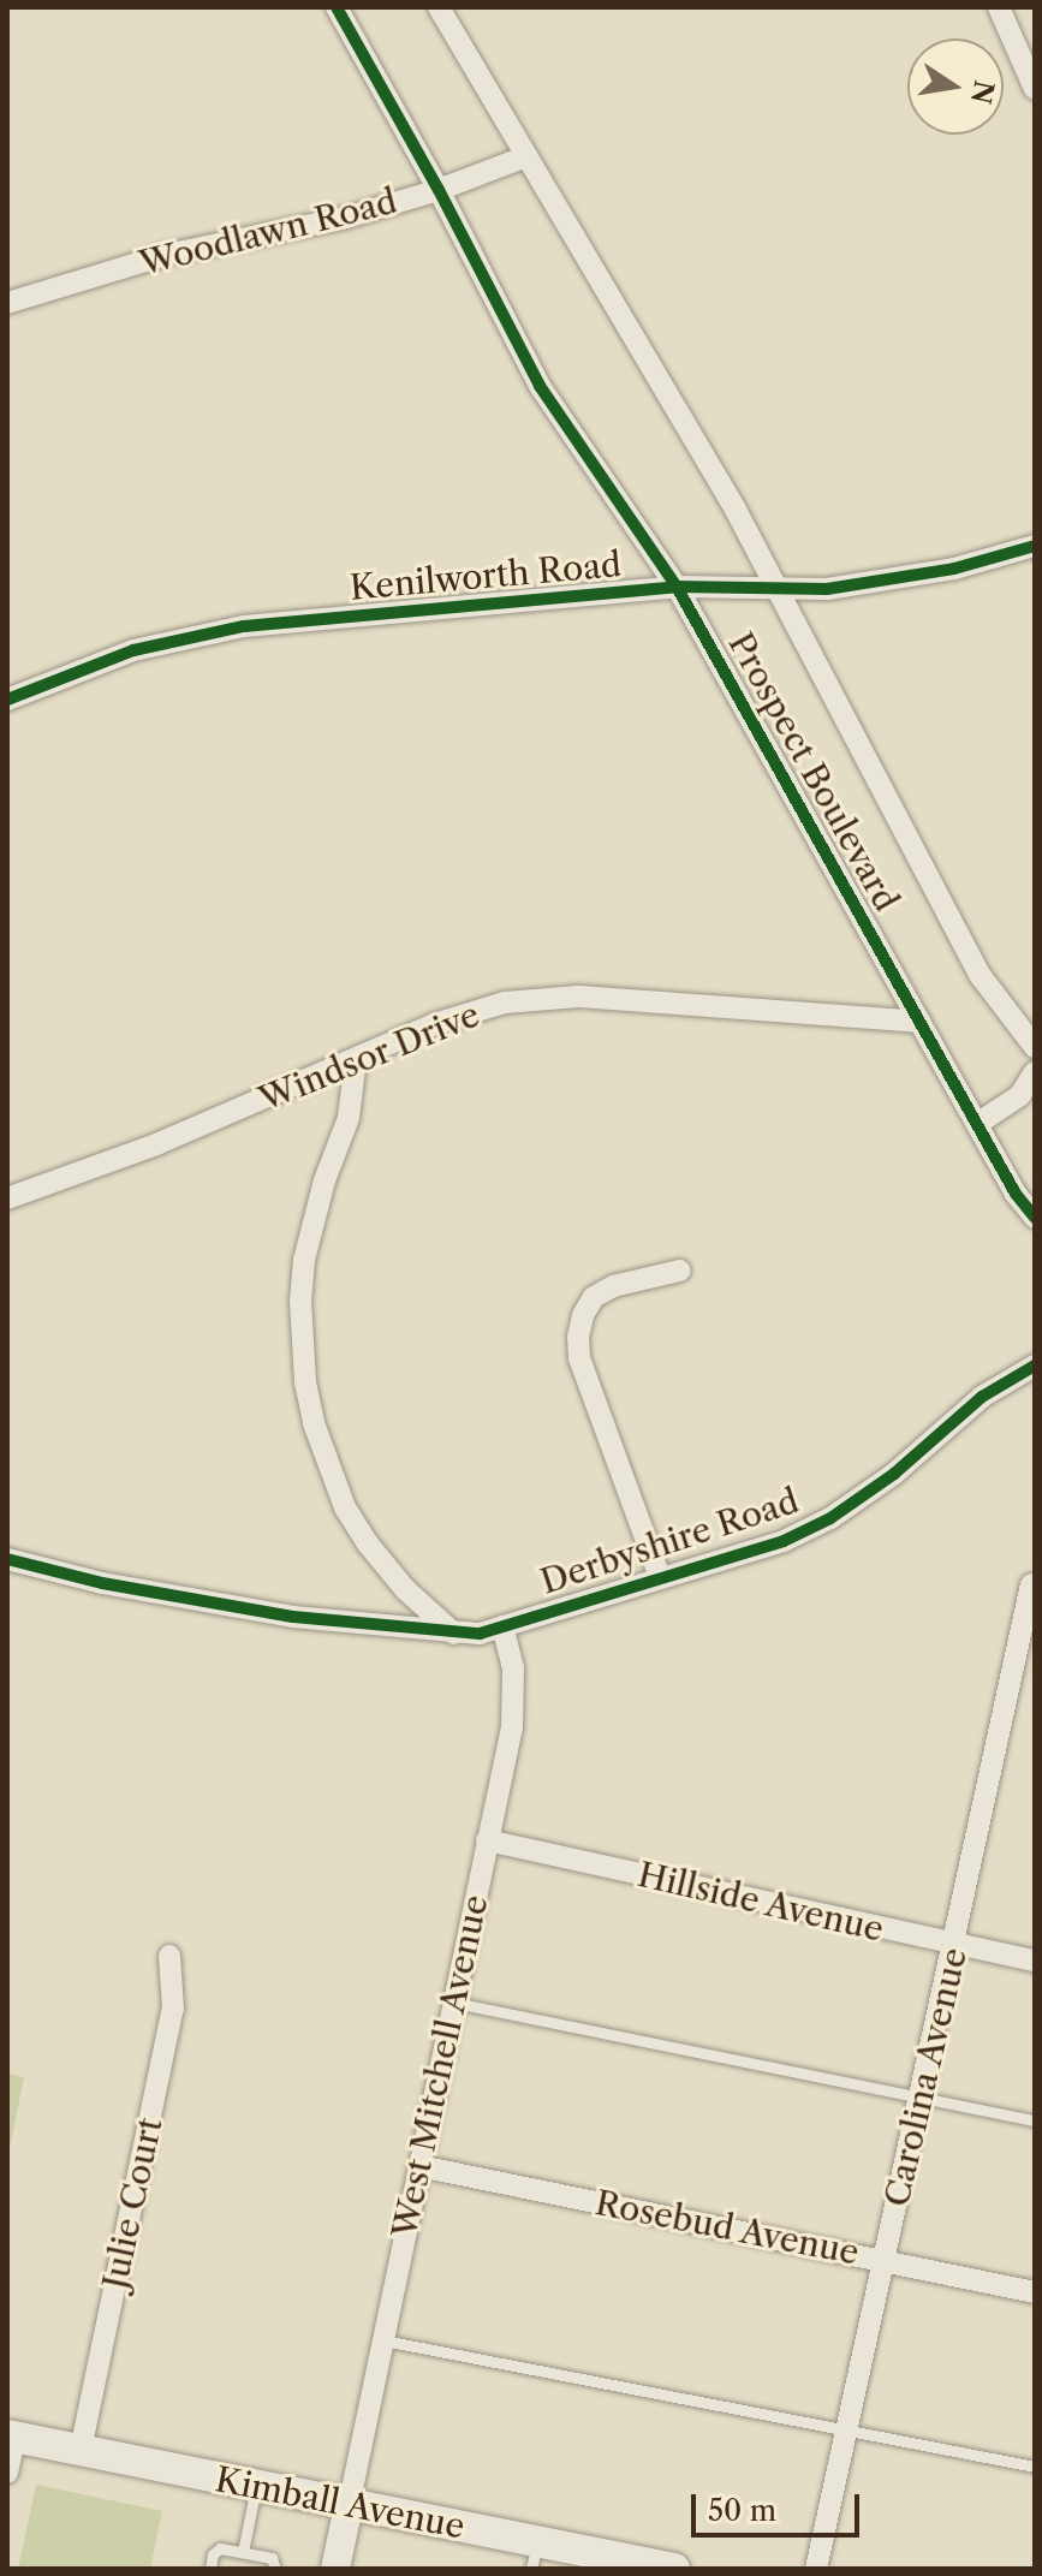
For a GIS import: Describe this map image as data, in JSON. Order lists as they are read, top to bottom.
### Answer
{
  "streets": {
    "main road": ["Kimball Avenue"],
    "street": [
      "Woodlawn Road",
      "Kenilworth Road",
      "Prospect Boulevard",
      "Windsor Drive",
      "Derbyshire Road",
      "Hillside Avenue",
      "West Mitchell Avenue",
      "Carolina Avenue",
      "Julie Court",
      "Rosebud Avenue"
    ]
  },
  "crossings": [
    ["Woodlawn Road", "Prospect Boulevard"],
    ["Kenilworth Road", "Prospect Boulevard"],
    ["Prospect Boulevard", "Windsor Drive"],
    ["Derbyshire Road", "West Mitchell Avenue"],
    ["Hillside Avenue", "West Mitchell Avenue"],
    ["Hillside Avenue", "Carolina Avenue"],
    ["West Mitchell Avenue", "Rosebud Avenue"],
    ["West Mitchell Avenue", "Kimball Avenue"],
    ["Carolina Avenue", "Rosebud Avenue"],
    ["Julie Court", "Kimball Avenue"]
  ],
  "scale_bar": "50 m",
  "north": "right"
}
